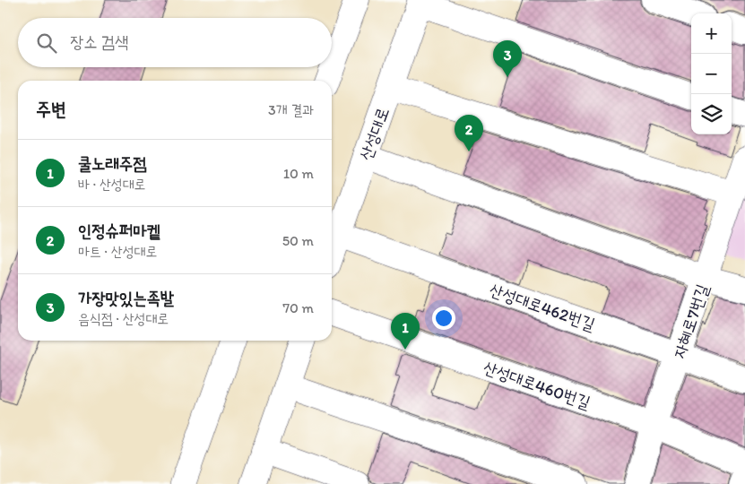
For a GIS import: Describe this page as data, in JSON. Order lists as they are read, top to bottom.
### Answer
{
  "streets": {
    "main road": [
      "산성대로",
      "산성대로462번길",
      "자혜로7번길",
      "산성대로460번길"
    ]
  },
  "crossings": [
    ["산성대로", "산성대로462번길"],
    ["산성대로462번길", "자혜로7번길"],
    ["자혜로7번길", "산성대로460번길"]
  ],
  "page": {
    "map_buttons": ["+", "−"],
    "search": "장소 검색",
    "pins": ["3", "2", "1"],
    "heading": ["주변", "3개 결과"],
    "list": [
      {
        "mark": "1",
        "name": "쿨노래주점",
        "note": "바 · 산성대로",
        "value": "10 m"
      },
      {
        "mark": "2",
        "name": "인정슈퍼마켙",
        "note": "마트 · 산성대로",
        "value": "50 m"
      },
      {
        "mark": "3",
        "name": "가장맛있는족발",
        "note": "음식점 · 산성대로",
        "value": "70 m"
      }
    ]
  }
}
